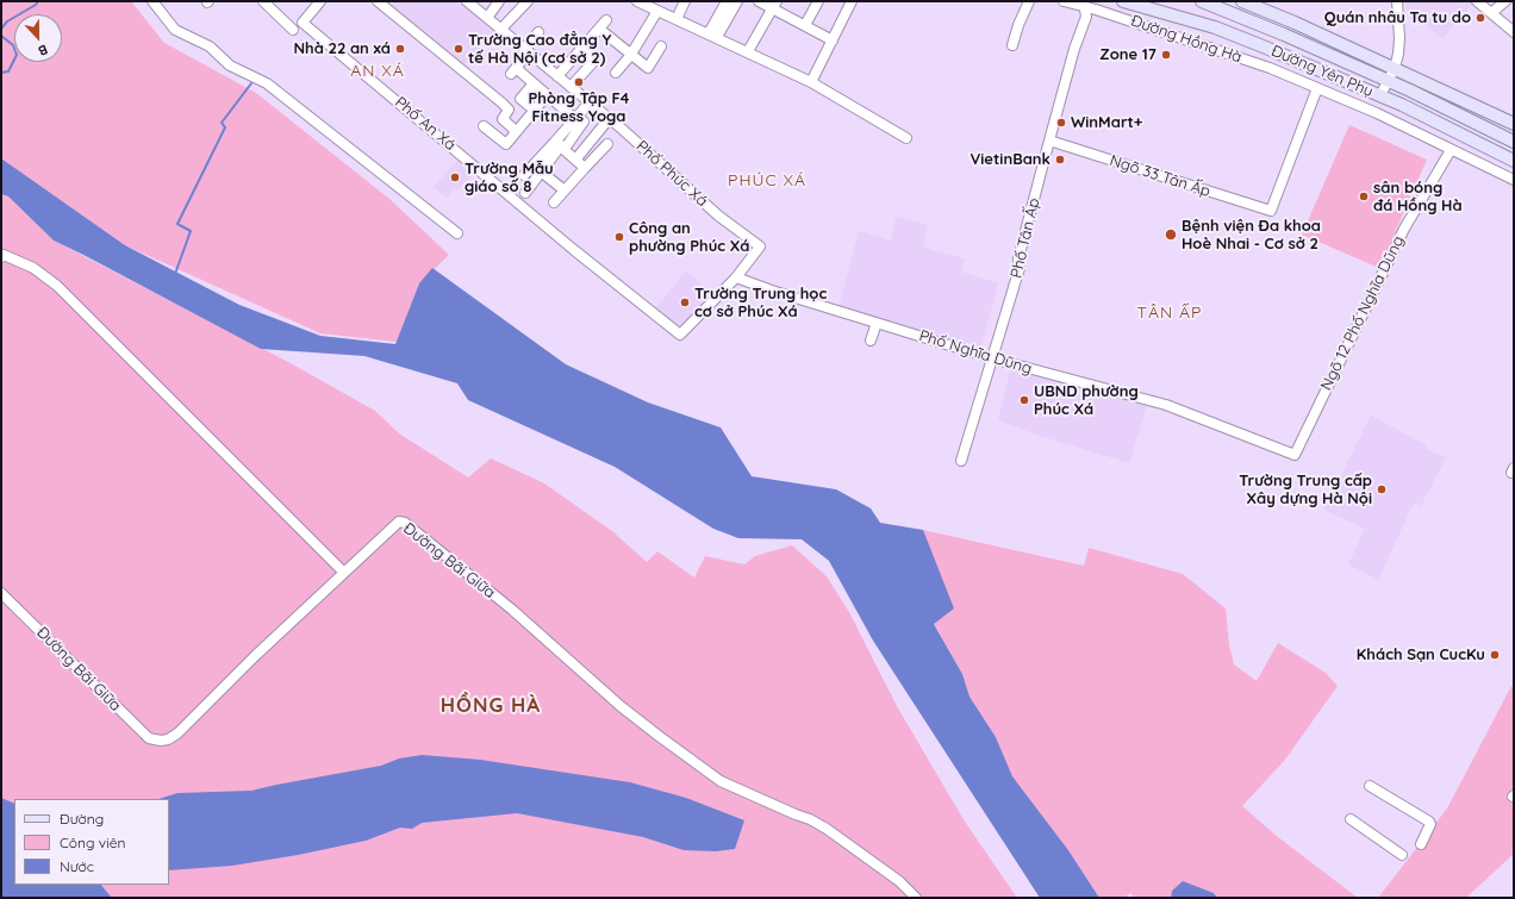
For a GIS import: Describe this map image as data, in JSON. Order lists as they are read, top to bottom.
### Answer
{
  "streets": {
    "main road": ["Đường Yên Phụ"],
    "street": [
      "Đường Hồng Hà",
      "Phố An Xá",
      "Phố Phúc Xá",
      "Ngõ 33 Tân Ấp",
      "Phố Tân Ấp",
      "Ngõ 12 Phố Nghĩa Dũng",
      "Phố Nghĩa Dũng",
      "Đường Bãi Giữa"
    ]
  },
  "crossings": [
    ["Đường Hồng Hà", "Ngõ 33 Tân Ấp"],
    ["Đường Hồng Hà", "Ngõ 12 Phố Nghĩa Dũng"],
    ["Phố An Xá", "Phố Phúc Xá"],
    ["Phố An Xá", "Phố Nghĩa Dũng"],
    ["Phố Phúc Xá", "Phố Nghĩa Dũng"],
    ["Ngõ 33 Tân Ấp", "Phố Tân Ấp"],
    ["Phố Tân Ấp", "Phố Nghĩa Dũng"],
    ["Ngõ 12 Phố Nghĩa Dũng", "Phố Nghĩa Dũng"]
  ],
  "districts": [
    "AN XÁ",
    "PHÚC XÁ",
    "TÂN ẤP",
    "HỒNG HÀ"
  ],
  "places": [
    "Quán nhâu Ta tu do",
    "Nhà 22 an xá",
    "Trường Cao đẳng Y tế Hà Nội (cơ sở 2)",
    "Zone 17",
    "Phòng Tập F4 Fitness Yoga",
    "WinMart+",
    "VietinBank",
    "Trường Mẫu giáo số 8",
    "sân bóng đá Hồng Hà",
    "Bệnh viện Đa khoa Hoè Nhai - Cơ sở 2",
    "Công an phường Phúc Xá",
    "Trường Trung học cơ sở Phúc Xá",
    "UBND phường Phúc Xá",
    "Trường Trung cấp Xây dựng Hà Nội",
    "Khách Sạn CucKu"
  ],
  "legend": ["Đường", "Công viên", "Nước"],
  "north": "bottom"
}
